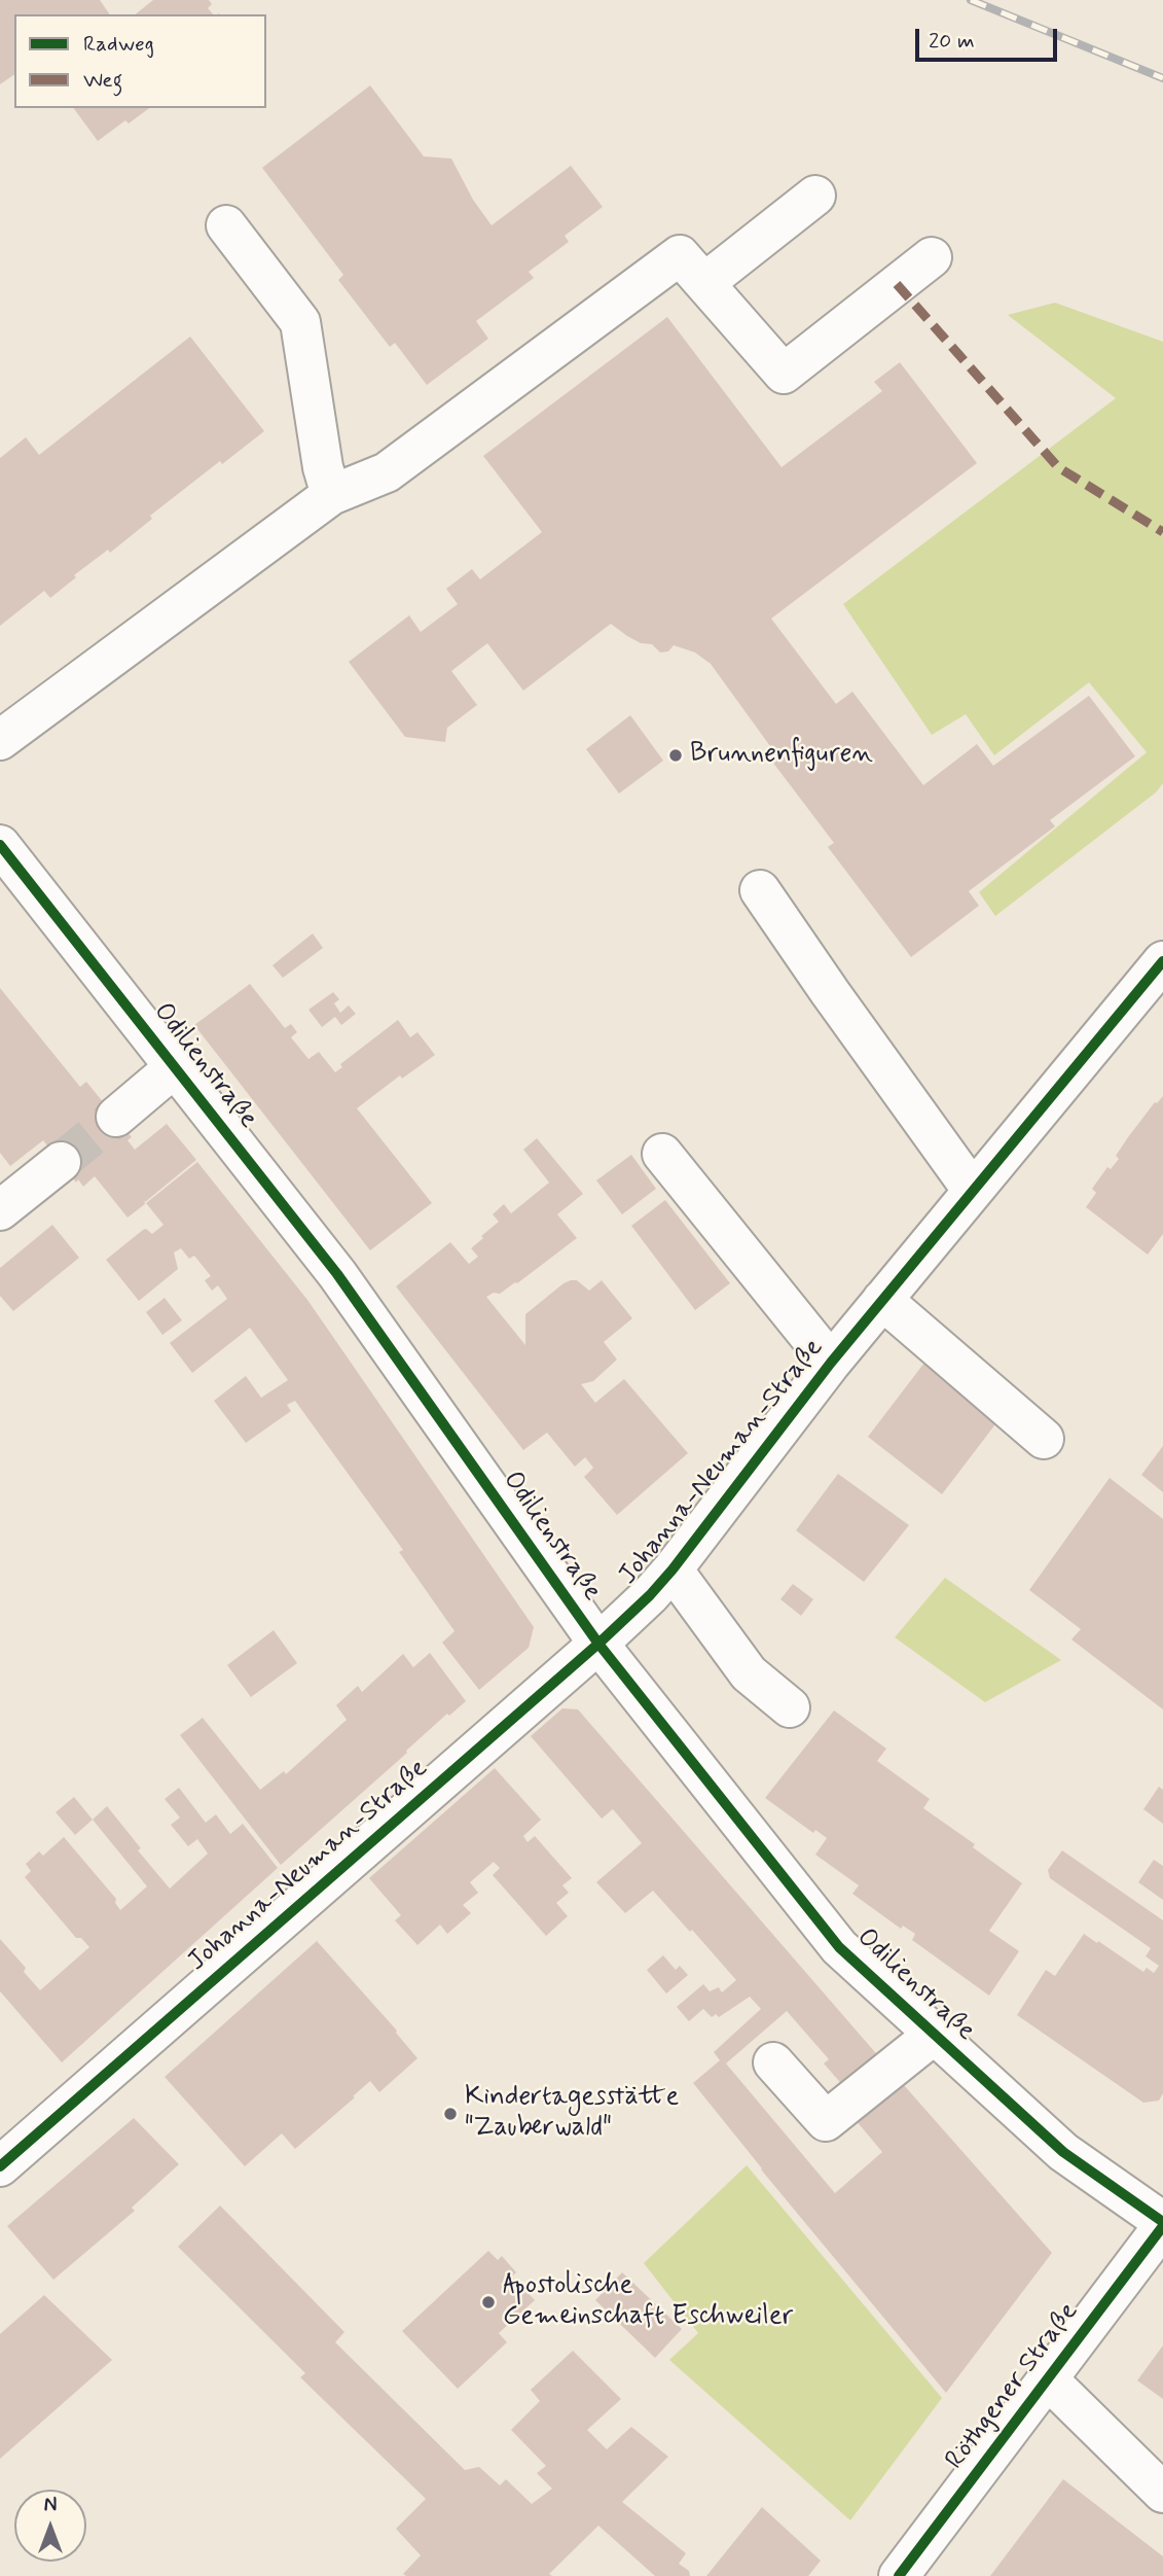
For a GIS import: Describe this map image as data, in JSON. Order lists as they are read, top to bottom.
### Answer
{
  "streets": {
    "main road": ["Odilienstraße", "Johanna-Neuman-Straße", "Röthgener Straße"]
  },
  "crossings": [
    ["Odilienstraße", "Johanna-Neuman-Straße"],
    ["Odilienstraße", "Röthgener Straße"]
  ],
  "places": ["Brunnenfiguren", "Kindertagesstätte \"Zauberwald\"", "Apostolische Gemeinschaft Eschweiler"],
  "legend": ["Radweg", "Weg"],
  "scale_bar": "20 m",
  "north": "top"
}
